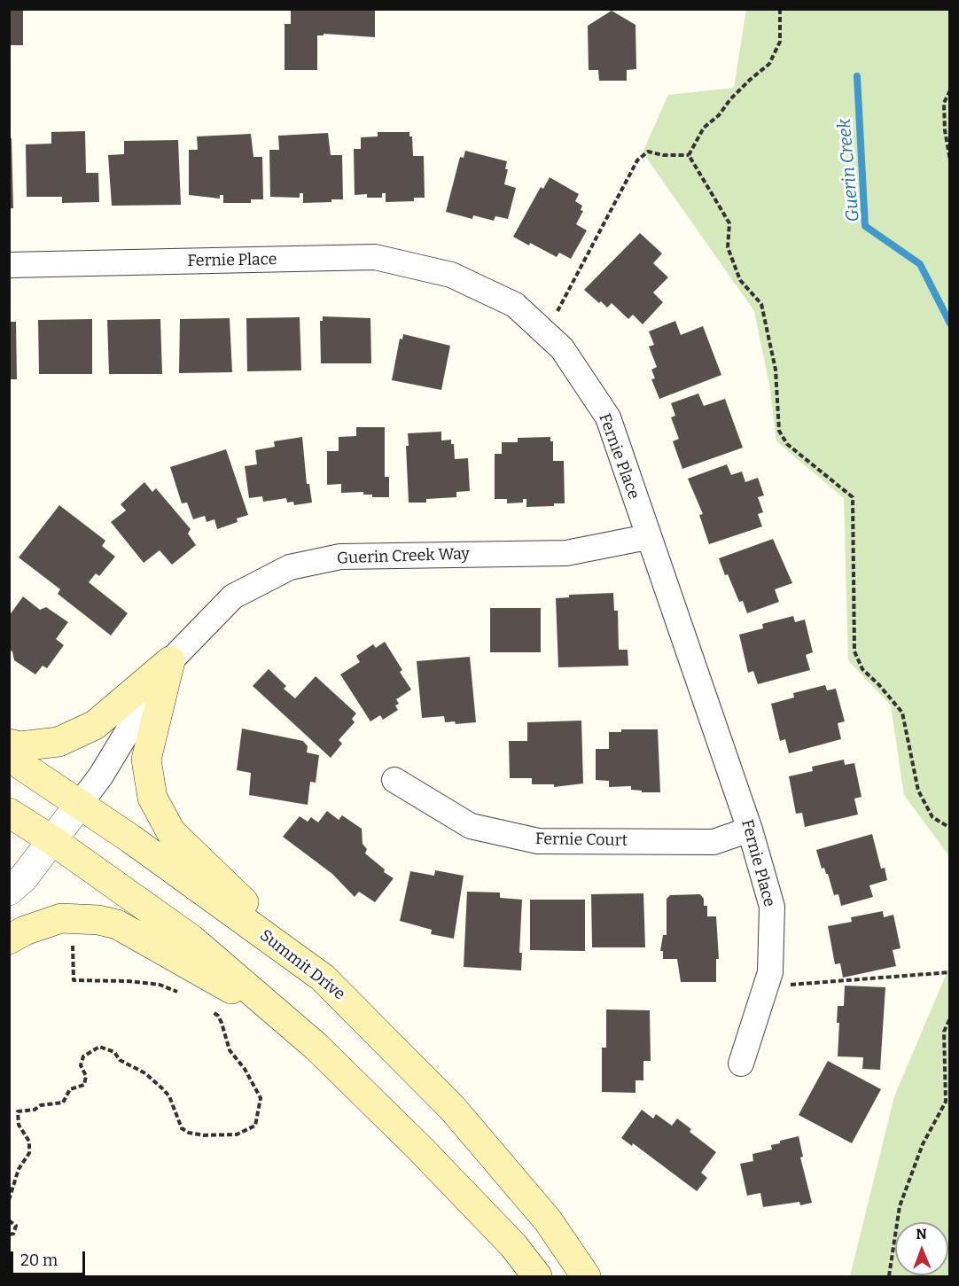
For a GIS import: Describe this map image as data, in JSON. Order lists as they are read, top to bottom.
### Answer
{
  "streets": {
    "main road": ["Summit Drive"],
    "street": ["Fernie Place", "Guerin Creek Way", "Fernie Court"]
  },
  "crossings": [
    ["Fernie Place", "Guerin Creek Way"],
    ["Fernie Place", "Fernie Court"],
    ["Guerin Creek Way", "Summit Drive"]
  ],
  "water": ["Guerin Creek"],
  "scale_bar": "20 m",
  "north": "top"
}
